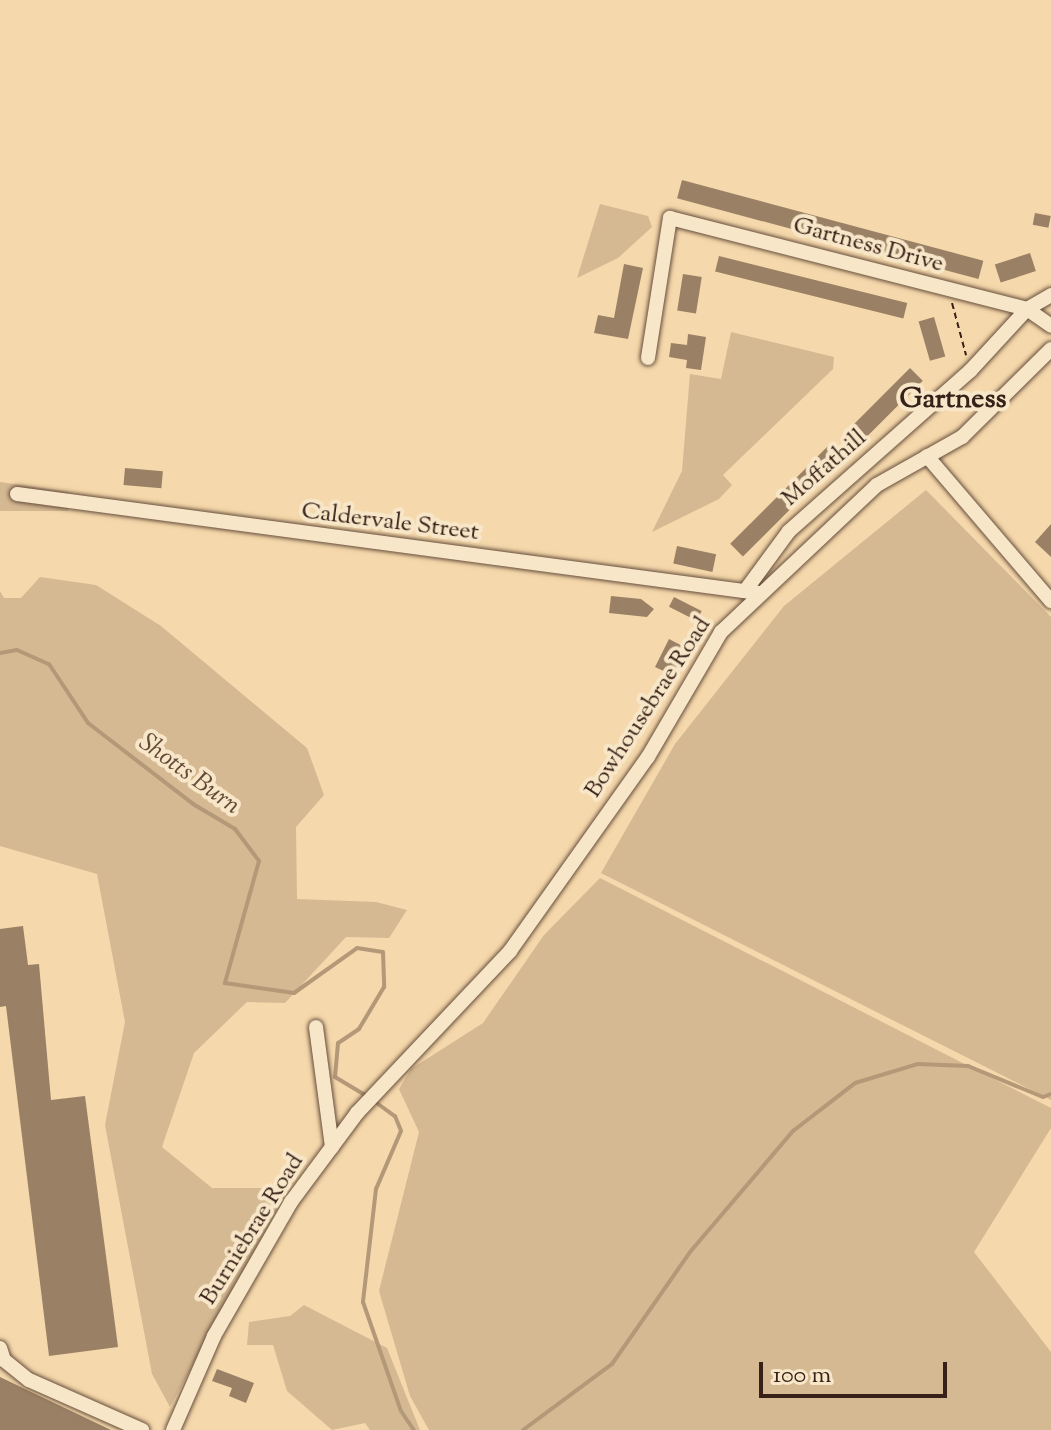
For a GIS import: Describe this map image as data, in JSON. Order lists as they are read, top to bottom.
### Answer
{
  "streets": {
    "street": [
      "Gartness Drive",
      "Moffathill",
      "Caldervale Street",
      "Bowhousebrae Road",
      "Burniebrae Road"
    ]
  },
  "crossings": [
    ["Gartness Drive", "Moffathill"],
    ["Moffathill", "Caldervale Street"],
    ["Moffathill", "Bowhousebrae Road"],
    ["Caldervale Street", "Bowhousebrae Road"],
    ["Bowhousebrae Road", "Burniebrae Road"]
  ],
  "districts": ["Gartness"],
  "water": ["Shotts Burn"],
  "scale_bar": "100 m"
}
